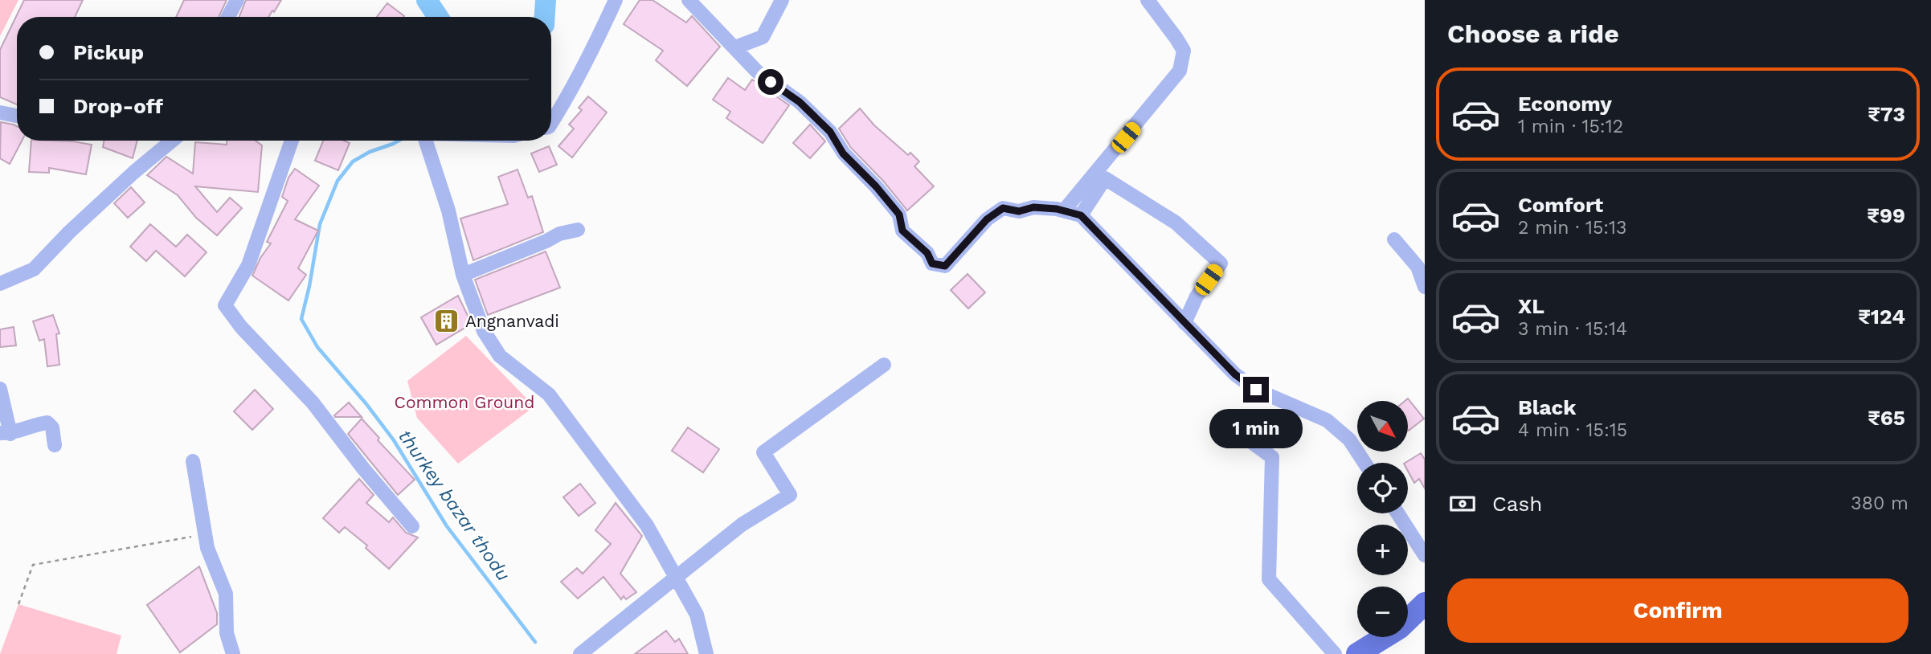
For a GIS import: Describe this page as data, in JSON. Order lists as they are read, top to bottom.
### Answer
{
  "water": ["thurkey bazar thodu"],
  "parks": ["Common Ground"],
  "places": {
    "building": ["Angnanvadi"]
  },
  "north": "bottom right",
  "page": {
    "heading": "Choose a ride",
    "banner": ["Pickup", "Drop-off"],
    "list": [
      {
        "name": "Economy",
        "note": "1 min · 15:12",
        "value": "₹73"
      },
      {
        "name": "Comfort",
        "note": "2 min · 15:13",
        "value": "₹99"
      },
      {
        "name": "XL",
        "note": "3 min · 15:14",
        "value": "₹124"
      },
      {
        "name": "Black",
        "note": "4 min · 15:15",
        "value": "₹65"
      }
    ],
    "map_buttons": ["+", "−"],
    "bubble": "1 min",
    "pay": ["Cash", "380 m"],
    "buttons": "Confirm"
  }
}
